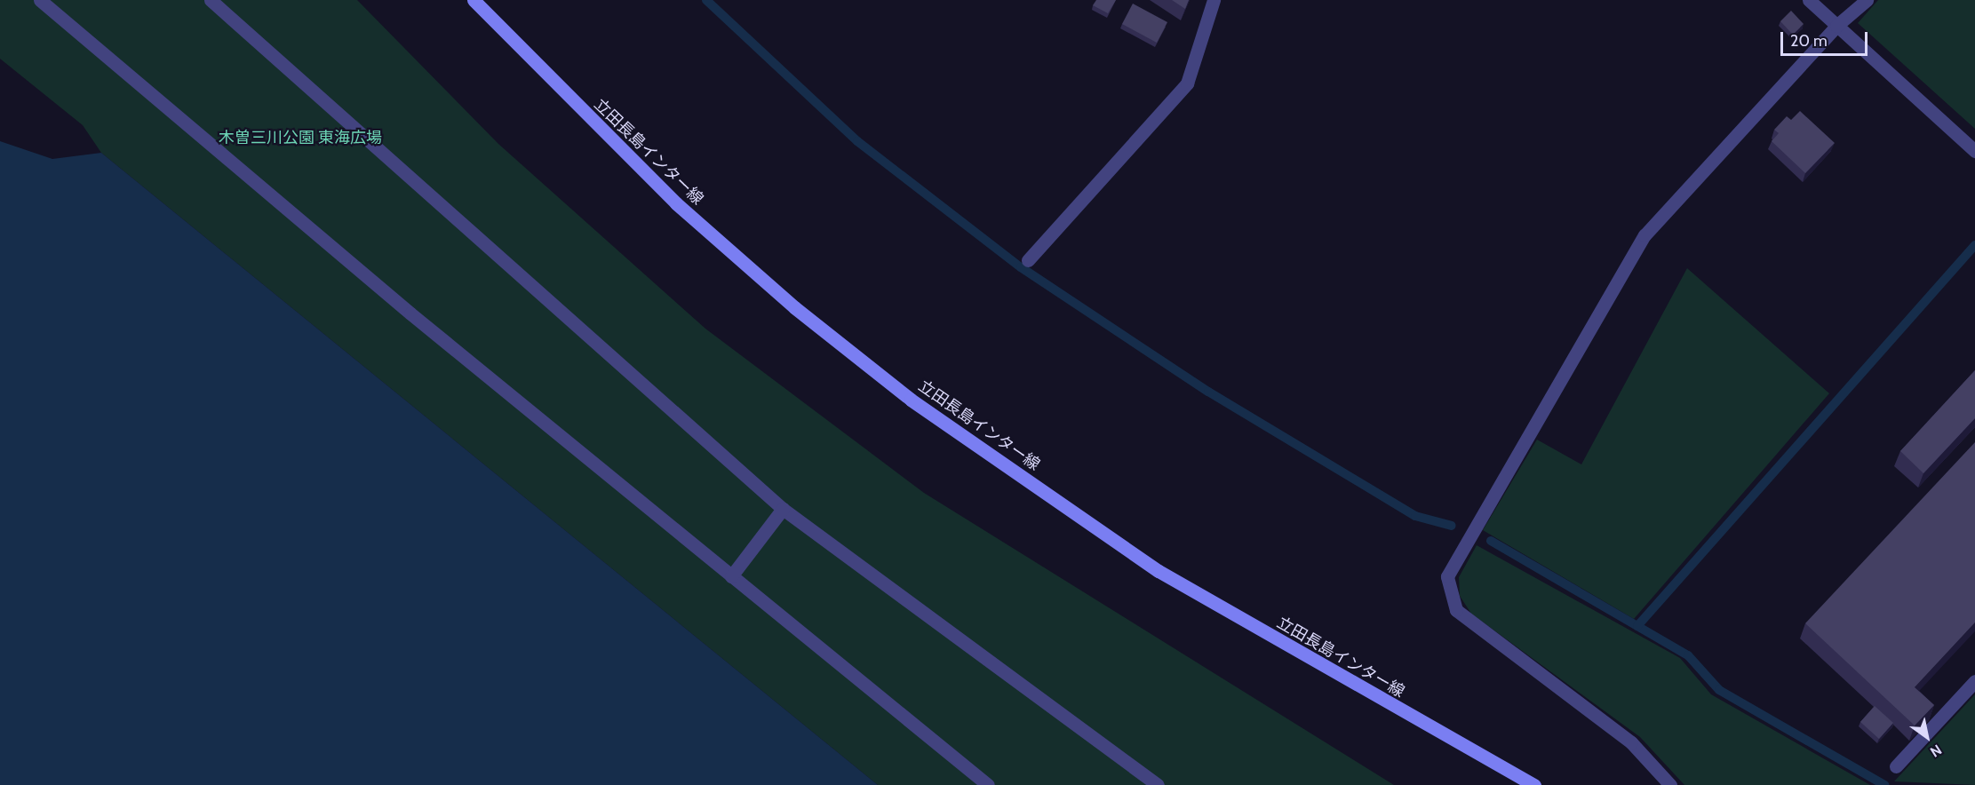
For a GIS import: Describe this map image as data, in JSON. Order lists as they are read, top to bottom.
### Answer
{
  "streets": {
    "main road": ["立田長島インター線"]
  },
  "parks": ["木曽三川公園 東海広場"],
  "scale_bar": "20 m",
  "north": "bottom right"
}
